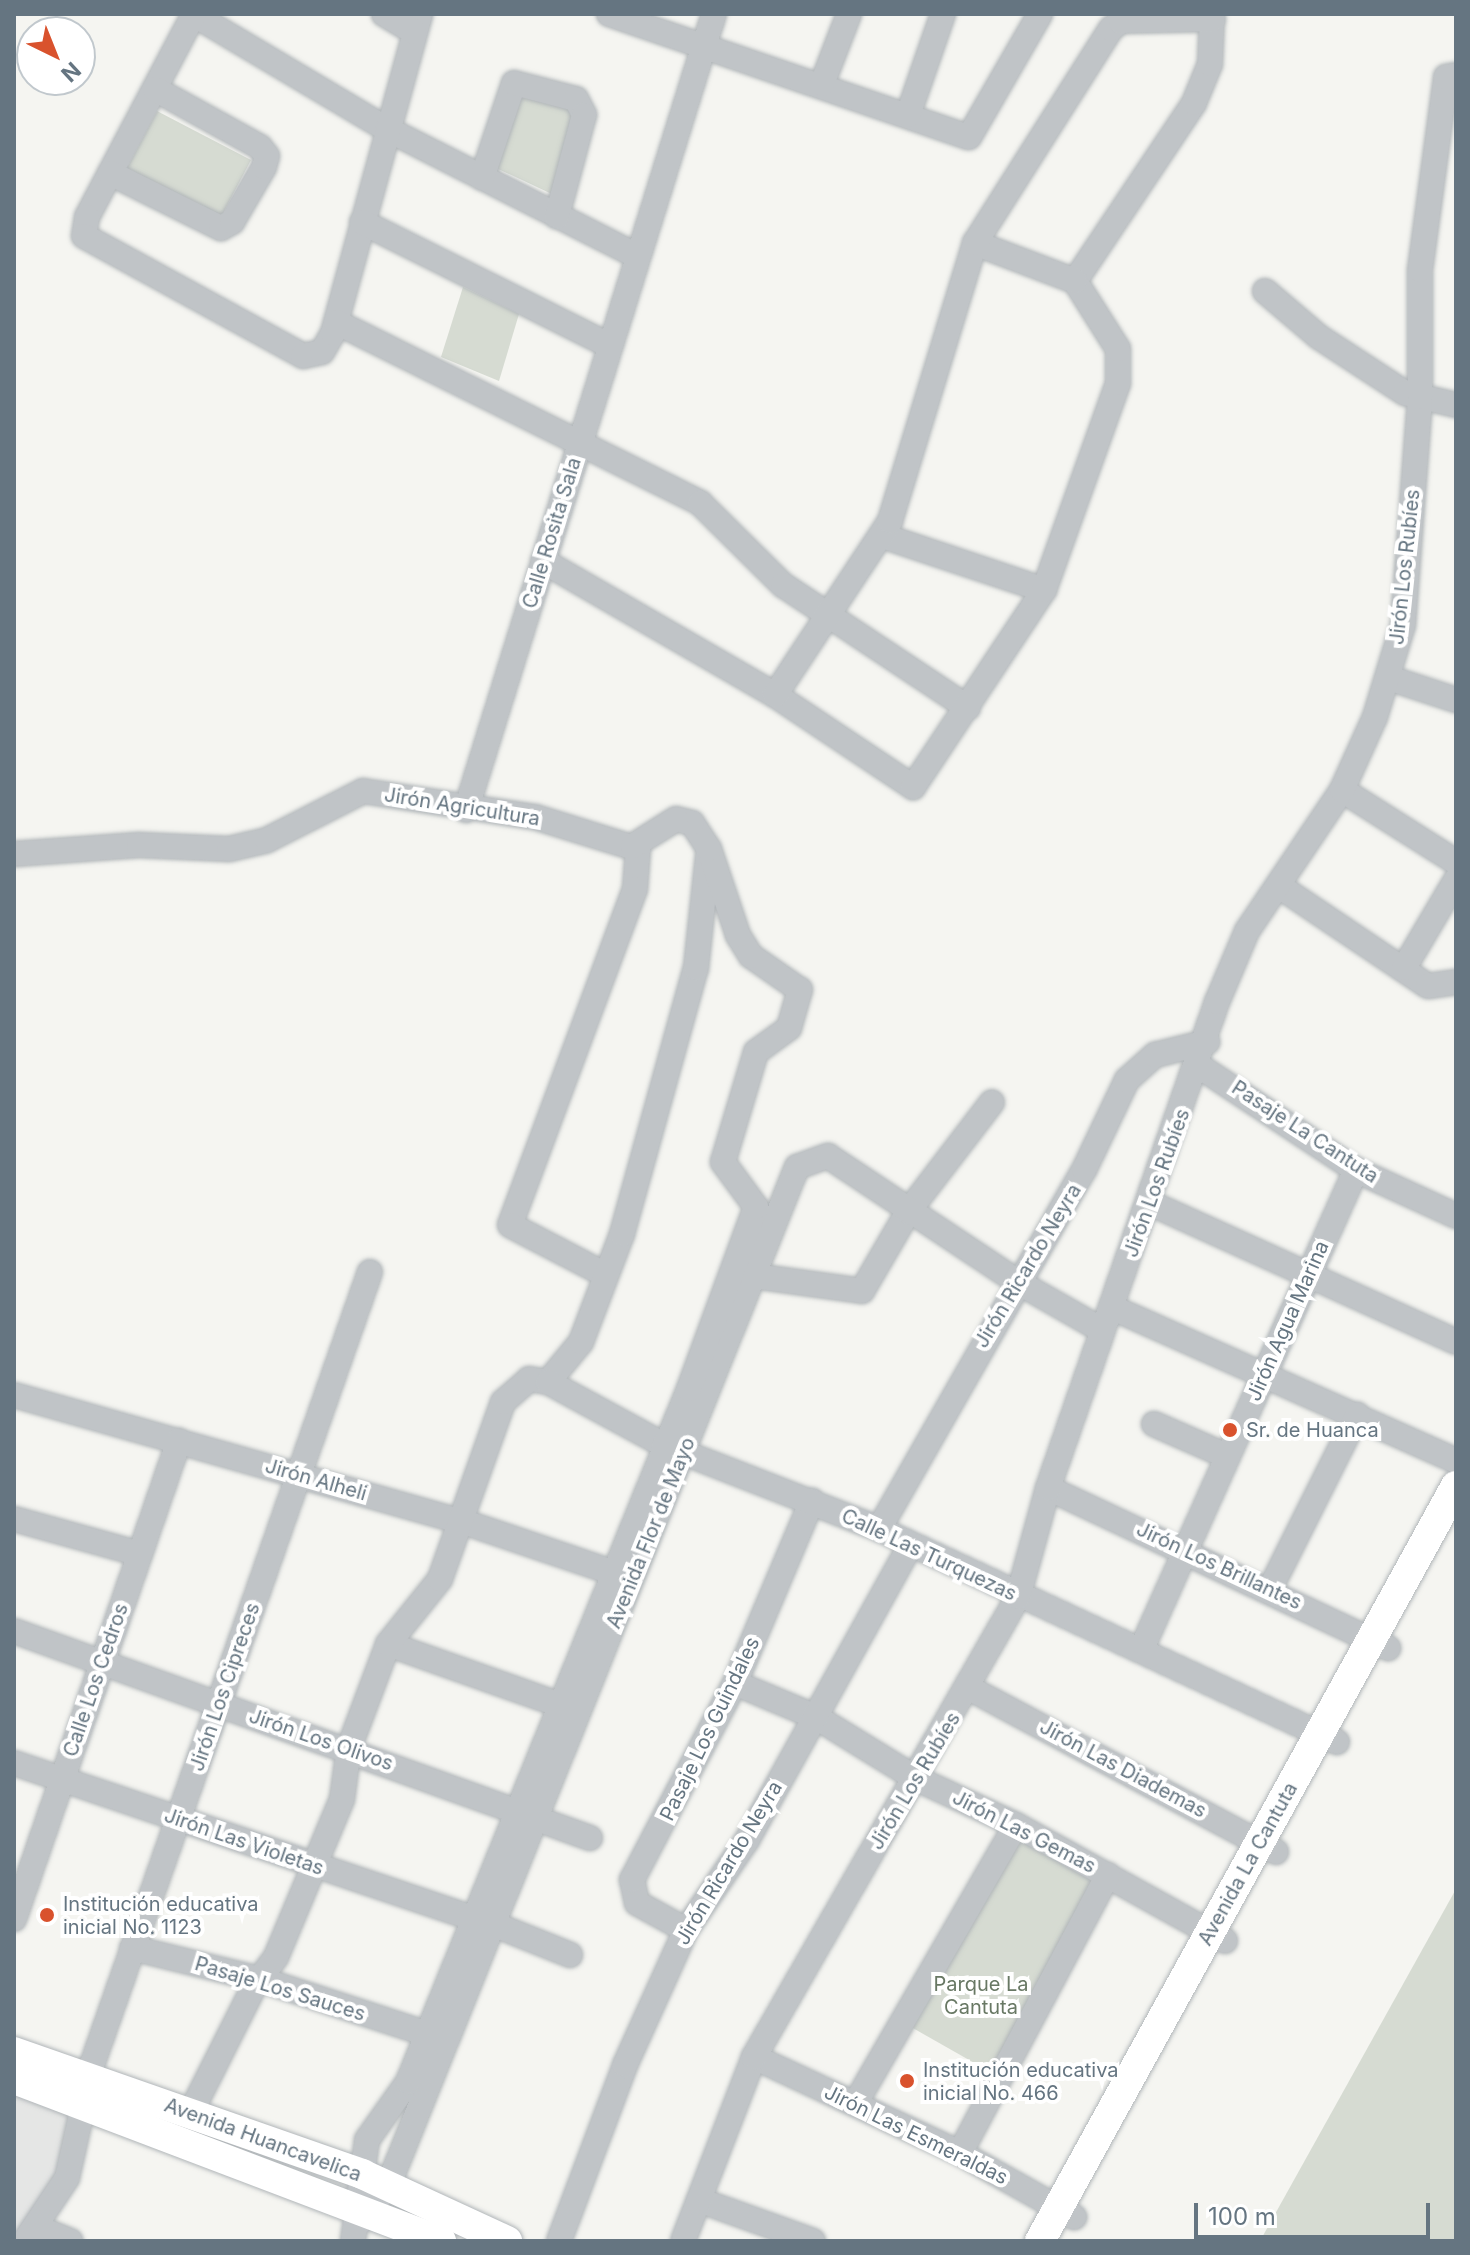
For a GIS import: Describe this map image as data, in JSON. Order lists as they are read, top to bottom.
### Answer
{
  "streets": {
    "main road": ["Avenida La Cantuta", "Avenida Huancavelica"],
    "street": [
      "Calle Rosita Sala",
      "Jirón Los Rubíes",
      "Jirón Agricultura",
      "Pasaje La Cantuta",
      "Jirón Ricardo Neyra",
      "Jirón Agua Marina",
      "Jirón Alheli",
      "Avenida Flor de Mayo",
      "Calle Las Turquezas",
      "Jirón Los Brillantes",
      "Calle Los Cedros",
      "Jirón Los Cipreces",
      "Pasaje Los Guindales",
      "Jirón Los Olivos",
      "Jirón Las Diademas",
      "Jirón Las Gemas",
      "Jirón Las Violetas",
      "Pasaje Los Sauces",
      "Jirón Las Esmeraldas"
    ]
  },
  "crossings": [
    ["Calle Rosita Sala", "Jirón Agricultura"],
    ["Jirón Los Rubíes", "Pasaje La Cantuta"],
    ["Jirón Los Rubíes", "Jirón Ricardo Neyra"],
    ["Jirón Los Rubíes", "Avenida Flor de Mayo"],
    ["Jirón Los Rubíes", "Calle Las Turquezas"],
    ["Jirón Los Rubíes", "Jirón Los Brillantes"],
    ["Jirón Los Rubíes", "Jirón Las Diademas"],
    ["Jirón Los Rubíes", "Jirón Las Gemas"],
    ["Jirón Los Rubíes", "Jirón Las Esmeraldas"],
    ["Pasaje La Cantuta", "Jirón Agua Marina"],
    ["Jirón Ricardo Neyra", "Avenida Flor de Mayo"],
    ["Jirón Ricardo Neyra", "Calle Las Turquezas"],
    ["Jirón Ricardo Neyra", "Pasaje Los Guindales"],
    ["Jirón Ricardo Neyra", "Jirón Las Gemas"],
    ["Jirón Agua Marina", "Calle Las Turquezas"],
    ["Jirón Agua Marina", "Jirón Los Brillantes"],
    ["Jirón Alheli", "Avenida Flor de Mayo"],
    ["Jirón Alheli", "Calle Los Cedros"],
    ["Jirón Alheli", "Jirón Los Cipreces"],
    ["Avenida Flor de Mayo", "Calle Las Turquezas"],
    ["Avenida Flor de Mayo", "Jirón Los Olivos"],
    ["Avenida Flor de Mayo", "Jirón Las Violetas"],
    ["Avenida Flor de Mayo", "Pasaje Los Sauces"],
    ["Avenida Flor de Mayo", "Avenida Huancavelica"],
    ["Calle Las Turquezas", "Pasaje Los Guindales"],
    ["Calle Las Turquezas", "Avenida La Cantuta"],
    ["Jirón Los Brillantes", "Avenida La Cantuta"],
    ["Calle Los Cedros", "Jirón Los Olivos"],
    ["Calle Los Cedros", "Jirón Las Violetas"],
    ["Jirón Los Cipreces", "Jirón Los Olivos"],
    ["Jirón Los Cipreces", "Jirón Las Violetas"],
    ["Jirón Los Cipreces", "Pasaje Los Sauces"],
    ["Jirón Los Cipreces", "Avenida Huancavelica"],
    ["Pasaje Los Guindales", "Jirón Las Gemas"],
    ["Jirón Las Diademas", "Avenida La Cantuta"],
    ["Jirón Las Gemas", "Avenida La Cantuta"],
    ["Avenida La Cantuta", "Jirón Las Esmeraldas"]
  ],
  "parks": ["Parque La Cantuta"],
  "places": ["Sr. de Huanca", "Institución educativa inicial No. 1123", "Institución educativa inicial No. 466"],
  "scale_bar": "100 m",
  "north": "bottom right"
}
